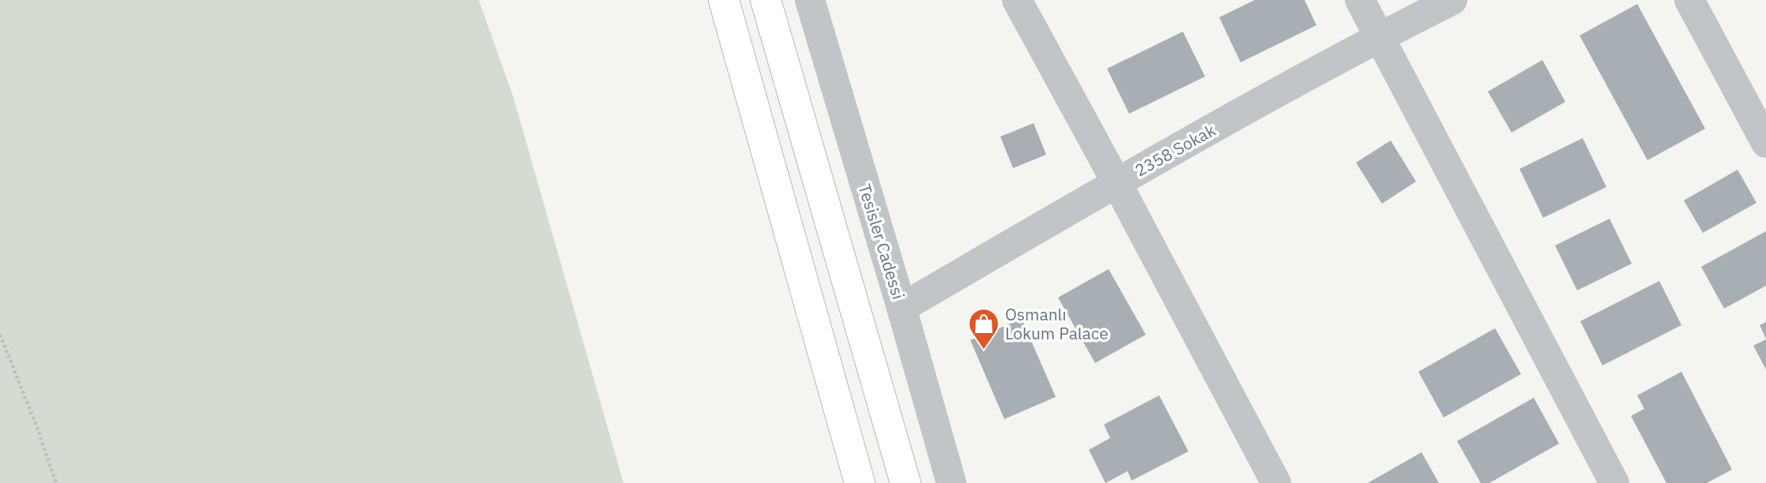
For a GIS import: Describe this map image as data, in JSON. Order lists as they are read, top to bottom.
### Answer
{
  "streets": {
    "street": ["2358 Sokak", "Tesisler Cadessi"]
  },
  "crossings": [
    ["2358 Sokak", "Tesisler Cadessi"]
  ],
  "places": {
    "shop": ["Osmanlı Lokum Palace"]
  }
}
